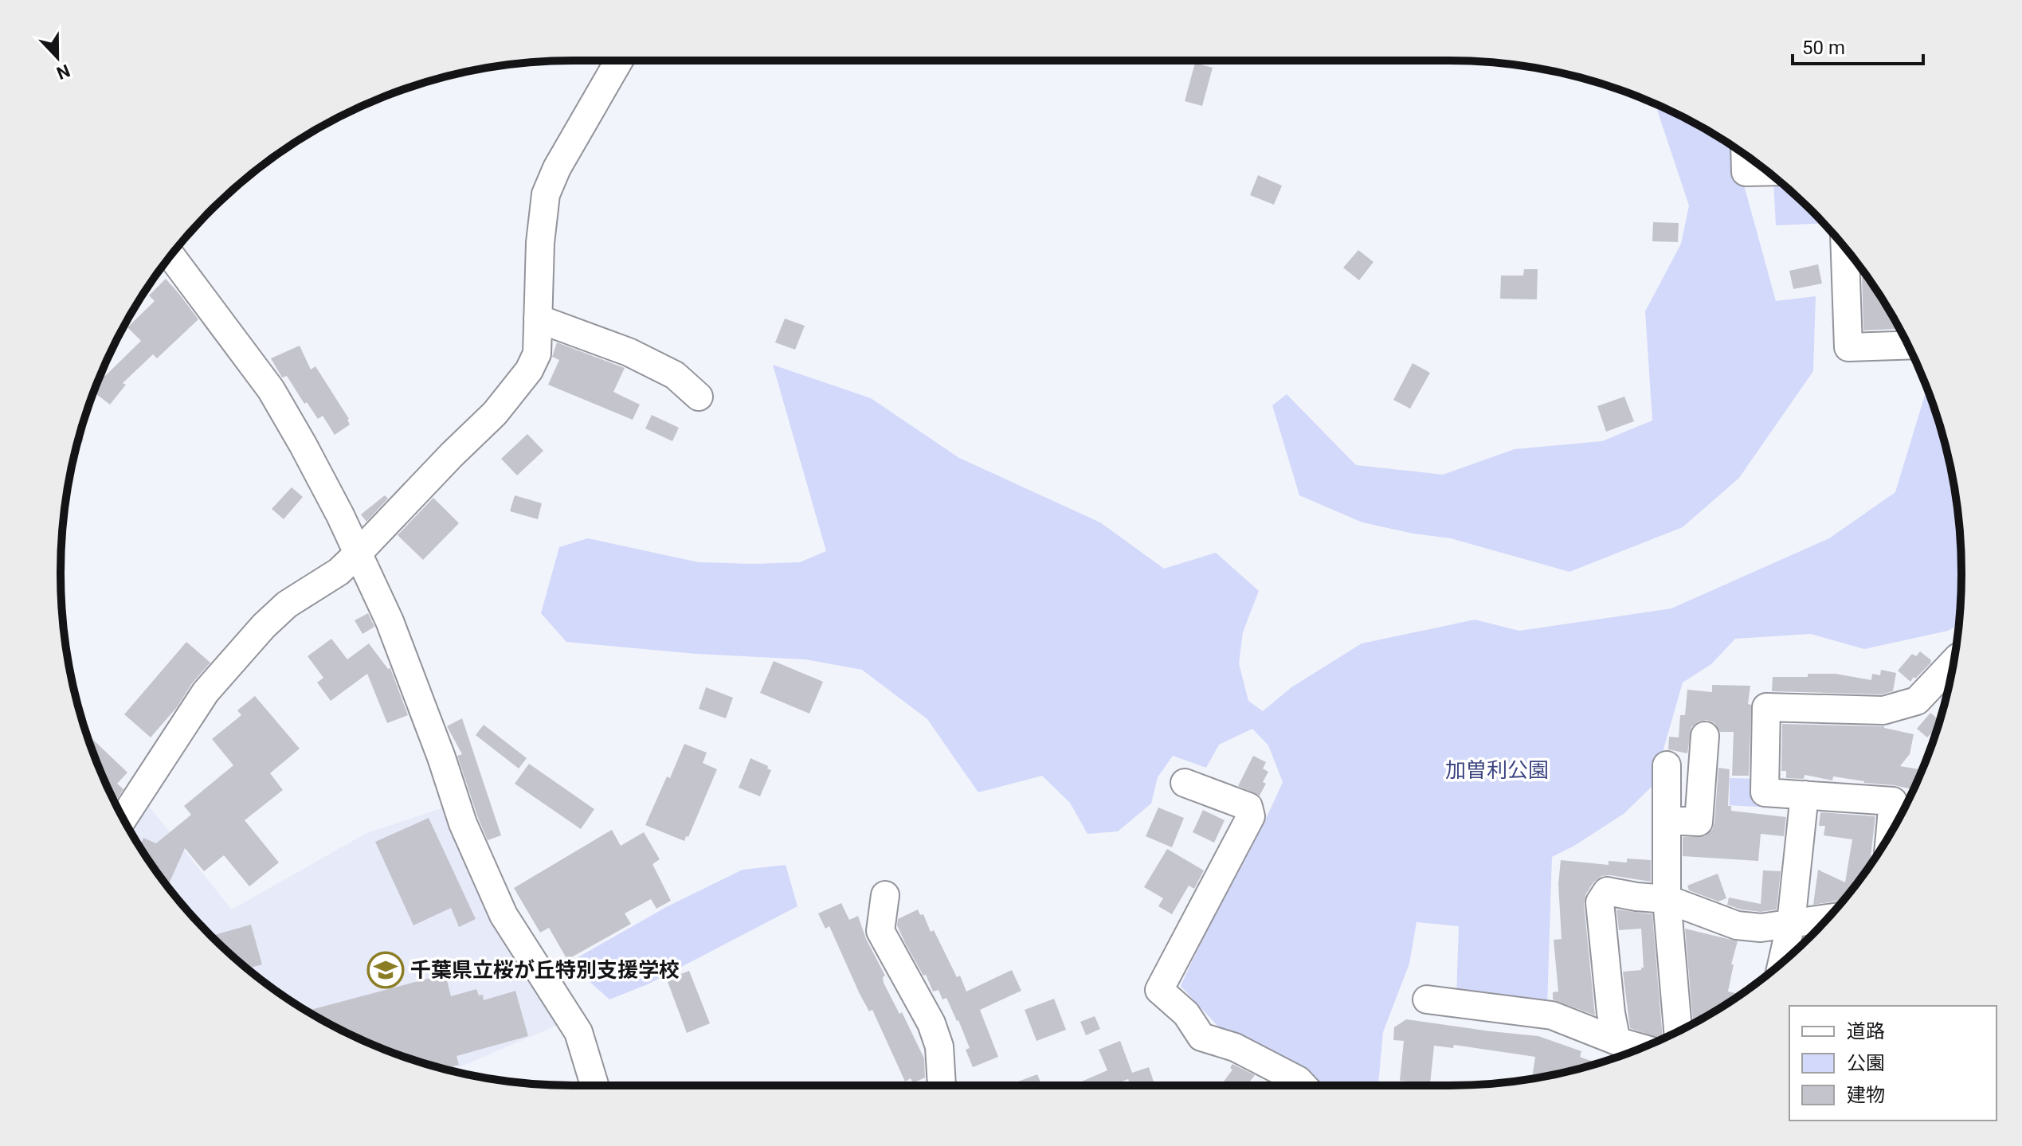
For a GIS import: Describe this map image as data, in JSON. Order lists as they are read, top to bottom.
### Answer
{
  "parks": ["加曽利公園"],
  "places": {
    "school or university": ["千葉県立桜が丘特別支援学校"]
  },
  "legend": ["道路", "公園", "建物"],
  "scale_bar": "50 m",
  "north": "bottom"
}
